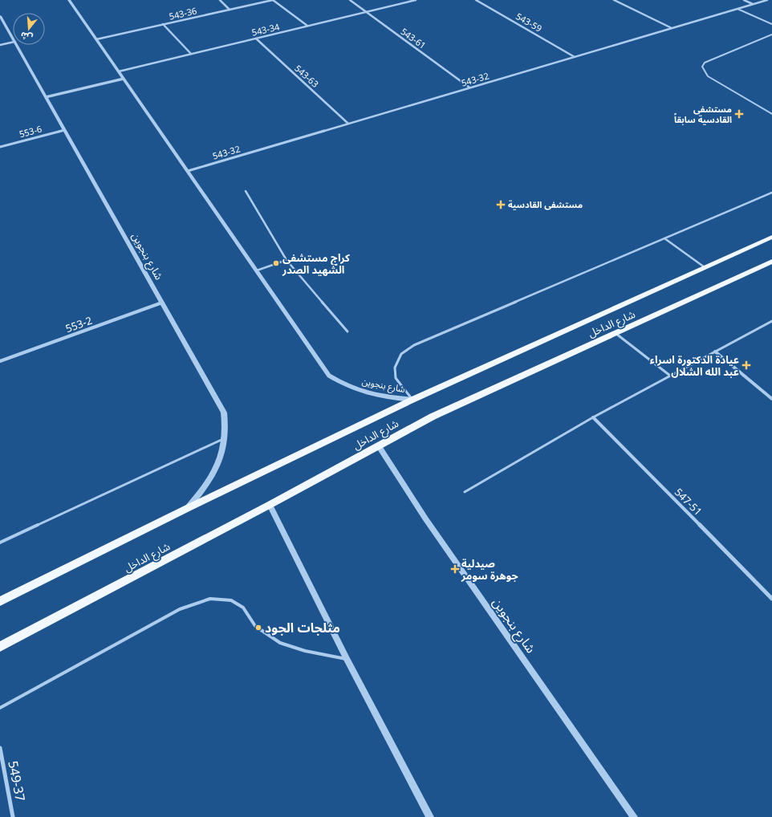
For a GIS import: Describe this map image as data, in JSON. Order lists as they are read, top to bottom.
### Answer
{
  "streets": {
    "main road": ["شارع الداخل"],
    "street": [
      "543-36",
      "543-59",
      "543-34",
      "543-61",
      "543-63",
      "543-32",
      "553-6",
      "شارع بنجوين",
      "553-2",
      "547-51",
      "549-37"
    ]
  },
  "crossings": [
    ["543-36", "شارع بنجوين"],
    ["543-59", "543-32"],
    ["543-34", "543-61"],
    ["543-34", "543-63"],
    ["543-34", "شارع بنجوين"],
    ["543-61", "543-32"],
    ["543-63", "543-32"],
    ["543-32", "شارع بنجوين"],
    ["553-6", "شارع بنجوين"],
    ["شارع بنجوين", "شارع الداخل"],
    ["شارع بنجوين", "553-2"]
  ],
  "places": {
    "health": [
      "مستشفى القادسية سابقاً",
      "مستشفى القادسية",
      "عيادة الدكتورة اسراء عبد الله الشلال",
      "صيدلية جوهرة سومر"
    ],
    "other": ["كراج مستشفى الشهيد الصدر", "مثلجات الجود"]
  },
  "north": "bottom"
}
